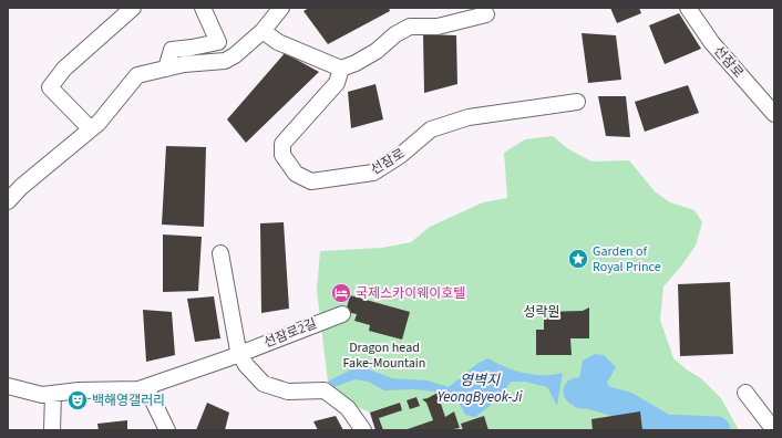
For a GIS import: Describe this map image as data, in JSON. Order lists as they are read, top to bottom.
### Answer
{
  "streets": {
    "street": ["선잠로", "선잠로2길"]
  },
  "water": ["영벽지 YeongByeok-Ji"],
  "parks": ["성락원", "Dragon head Fake-Mountain"],
  "places": {
    "place": ["Garden of Royal Prince"],
    "hotel": ["국제스카이웨이호텔"],
    "theatre": ["백해영갤러리"]
  }
}
